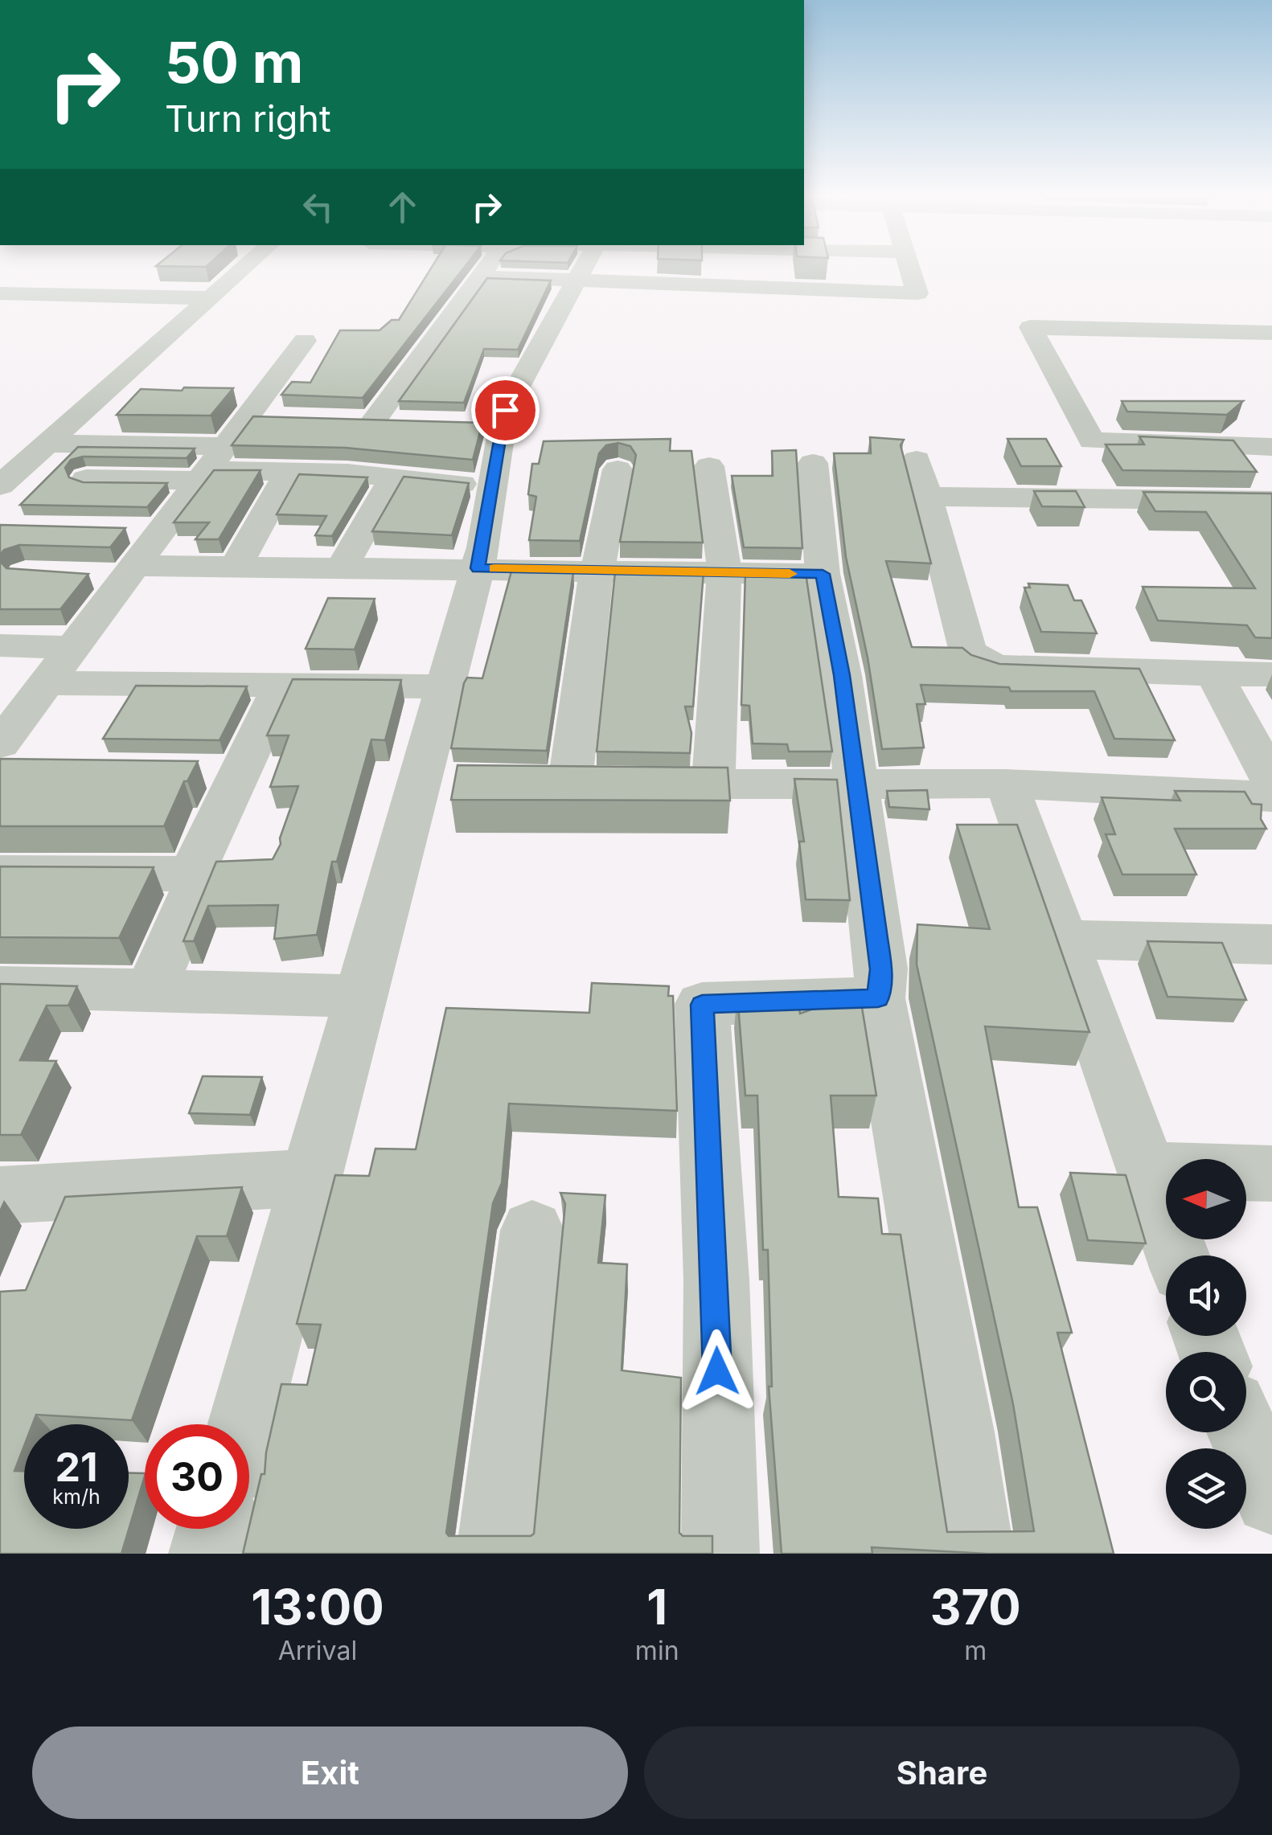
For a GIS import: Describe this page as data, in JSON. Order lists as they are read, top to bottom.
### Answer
{
  "north": "left",
  "page": {
    "turn": ["50 m", "Turn right"],
    "speed": "21 km/h",
    "limit": "30",
    "eta": [
      "13:00",
      "Arrival",
      "1",
      "min",
      "370",
      "m"
    ],
    "buttons": ["Exit", "Share"]
  }
}
